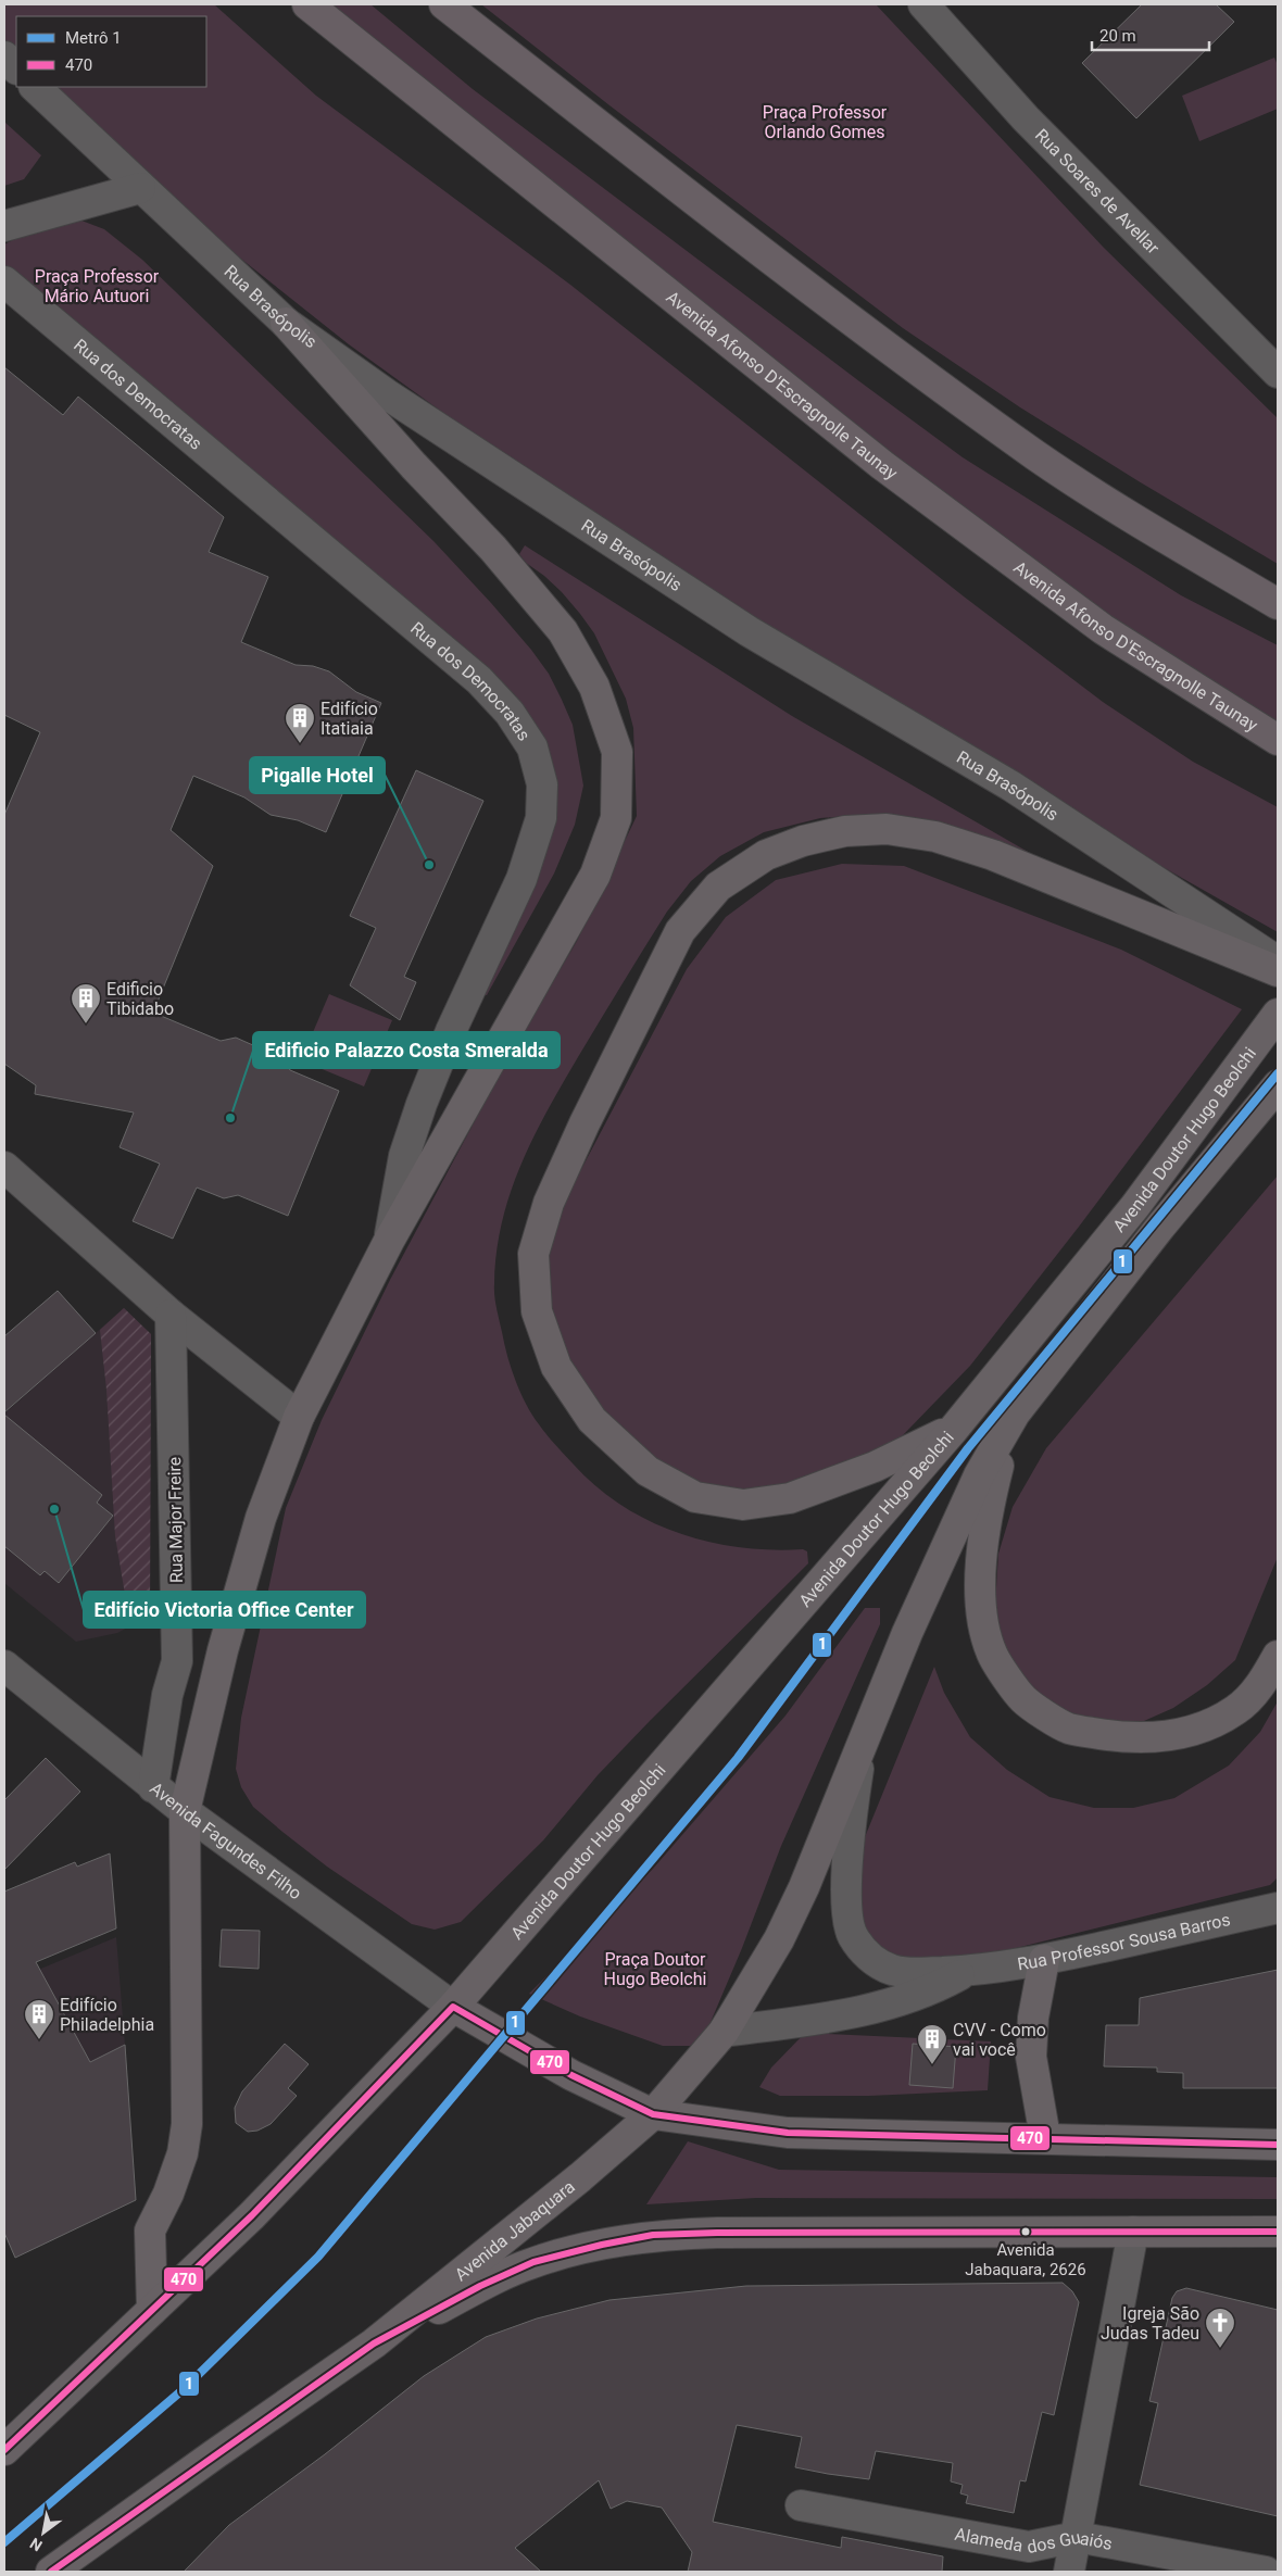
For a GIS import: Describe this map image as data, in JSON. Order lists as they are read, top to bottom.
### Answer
{
  "streets": {
    "highway": ["Avenida Afonso D'Escragnolle Taunay"],
    "main road": ["Avenida Doutor Hugo Beolchi", "Avenida Jabaquara"],
    "street": [
      "Rua Soares de Avellar",
      "Rua Brasópolis",
      "Rua dos Democratas",
      "Rua Major Freire",
      "Avenida Fagundes Filho",
      "Rua Professor Sousa Barros",
      "Alameda dos Guaiós"
    ]
  },
  "crossings": [
    ["Avenida Doutor Hugo Beolchi", "Avenida Fagundes Filho"],
    ["Avenida Doutor Hugo Beolchi", "Rua Professor Sousa Barros"],
    ["Avenida Doutor Hugo Beolchi", "Avenida Jabaquara"],
    ["Rua Major Freire", "Avenida Fagundes Filho"]
  ],
  "parks": ["Praça Professor Orlando Gomes", "Praça Professor Mário Autuori", "Praça Doutor Hugo Beolchi"],
  "places": {
    "building": [
      "Edifício Itatiaia",
      "Edificio Tibidabo",
      "Edifício Philadelphia",
      "CVV - Como vai você"
    ],
    "other": [
      "Pigalle Hotel",
      "Edificio Palazzo Costa Smeralda",
      "Edifício Victoria Office Center",
      "Avenida Jabaquara, 2626"
    ],
    "church": ["Igreja São Judas Tadeu"]
  },
  "lines": ["metro line 1", "transit line 470"],
  "legend": ["Metrô 1", "470"],
  "scale_bar": "20 m",
  "north": "bottom left"
}
